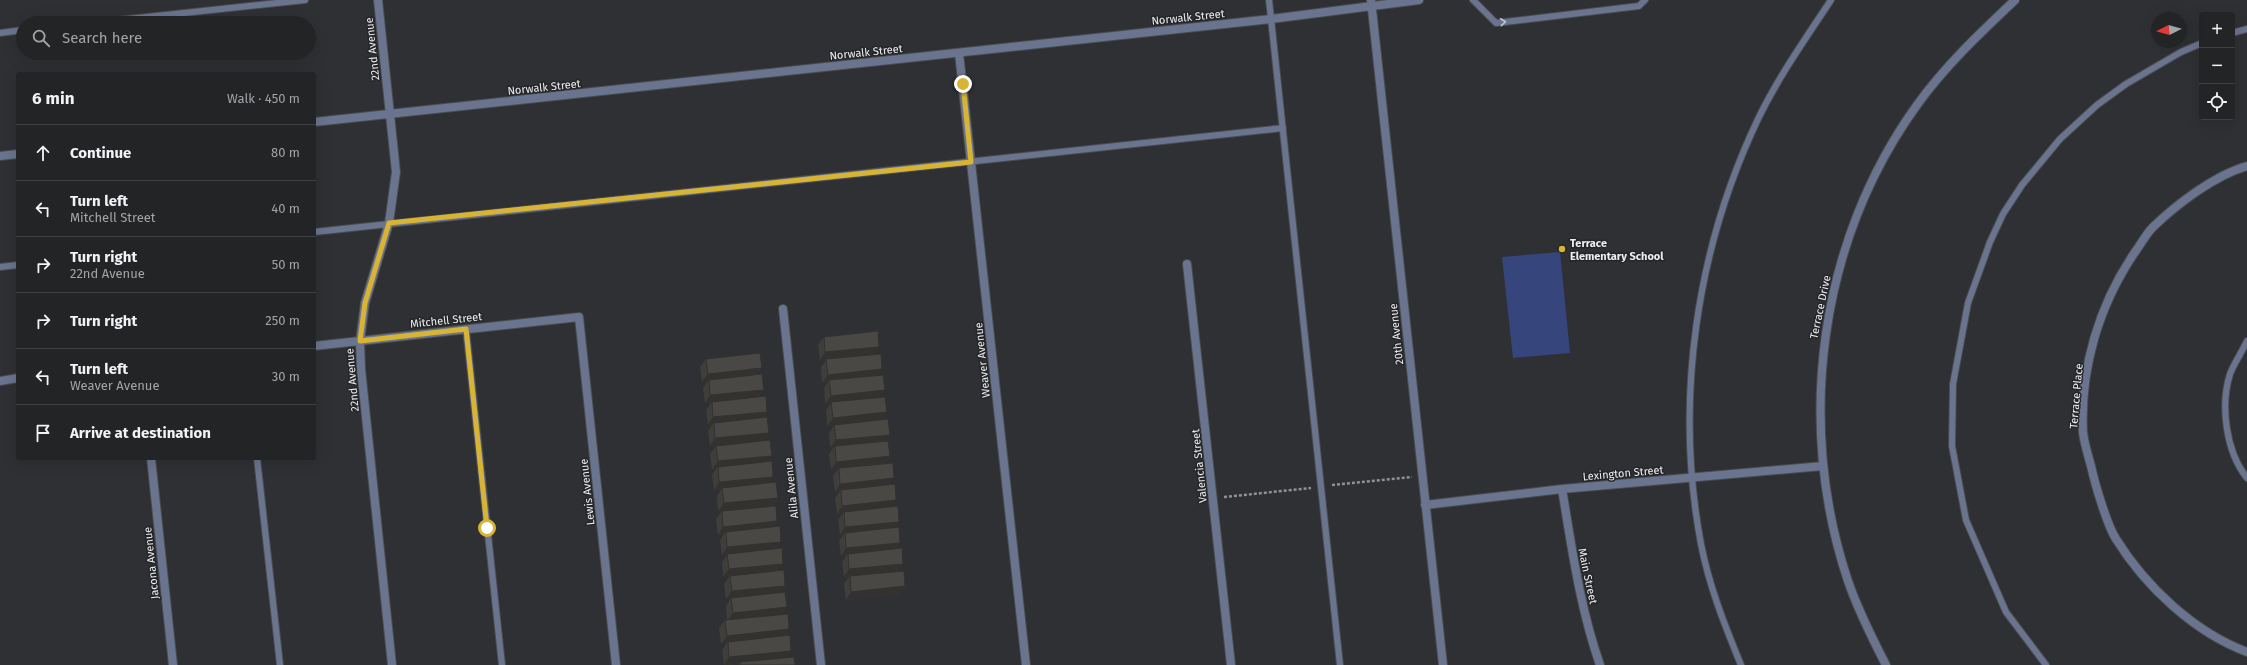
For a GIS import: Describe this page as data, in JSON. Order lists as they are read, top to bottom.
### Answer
{
  "streets": {
    "street": [
      "Norwalk Street",
      "22nd Avenue",
      "Terrace Drive",
      "Mitchell Street",
      "20th Avenue",
      "Weaver Avenue",
      "Terrace Place",
      "Valencia Street",
      "Lexington Street",
      "Alila Avenue",
      "Lewis Avenue",
      "Jacona Avenue",
      "Main Street"
    ]
  },
  "crossings": [
    ["Norwalk Street", "22nd Avenue"],
    ["Norwalk Street", "20th Avenue"],
    ["Norwalk Street", "Weaver Avenue"],
    ["22nd Avenue", "Mitchell Street"],
    ["Terrace Drive", "Lexington Street"],
    ["Mitchell Street", "Lewis Avenue"],
    ["20th Avenue", "Lexington Street"],
    ["Lexington Street", "Main Street"]
  ],
  "places": ["Terrace Elementary School"],
  "north": "left",
  "page": {
    "map_buttons": ["+", "−"],
    "search": "Search here",
    "heading": ["6 min", "Walk · 450 m"],
    "list": [
      ["Continue", "80 m"],
      ["Turn left", "Mitchell Street", "40 m"],
      ["Turn right", "22nd Avenue", "50 m"],
      ["Turn right", "250 m"],
      ["Turn left", "Weaver Avenue", "30 m"],
      "Arrive at destination"
    ]
  }
}
